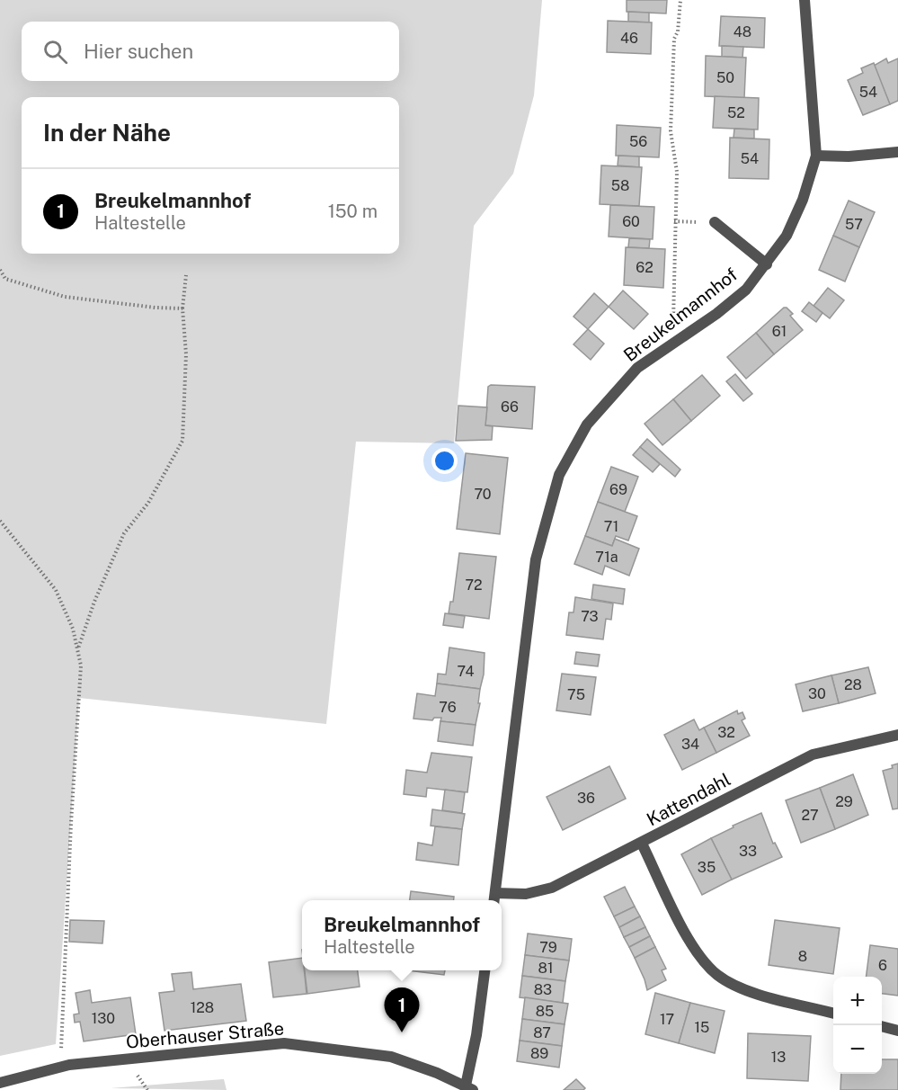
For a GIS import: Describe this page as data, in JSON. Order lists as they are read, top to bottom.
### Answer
{
  "streets": {
    "street": ["Breukelmannhof", "Kattendahl", "Oberhauser Straße"]
  },
  "crossings": [
    ["Breukelmannhof", "Kattendahl"]
  ],
  "house_numbers": [
    "48",
    "46",
    "50",
    "54",
    "52",
    "56",
    "54",
    "58",
    "60",
    "57",
    "62",
    "61",
    "66",
    "69",
    "70",
    "71",
    "71a",
    "72",
    "73",
    "74",
    "28",
    "30",
    "75",
    "76",
    "32",
    "34",
    "36",
    "29",
    "27",
    "33",
    "35",
    "79",
    "8",
    "6",
    "81",
    "83",
    "128",
    "85",
    "130",
    "17",
    "15",
    "87",
    "89",
    "13"
  ],
  "page": {
    "search": "Hier suchen",
    "heading": "In der Nähe",
    "list": [
      {
        "mark": "1",
        "name": "Breukelmannhof",
        "note": "Haltestelle",
        "value": "150 m"
      }
    ],
    "popup": ["Breukelmannhof", "Haltestelle"],
    "map_buttons": ["+", "−"],
    "pins": "1"
  }
}
